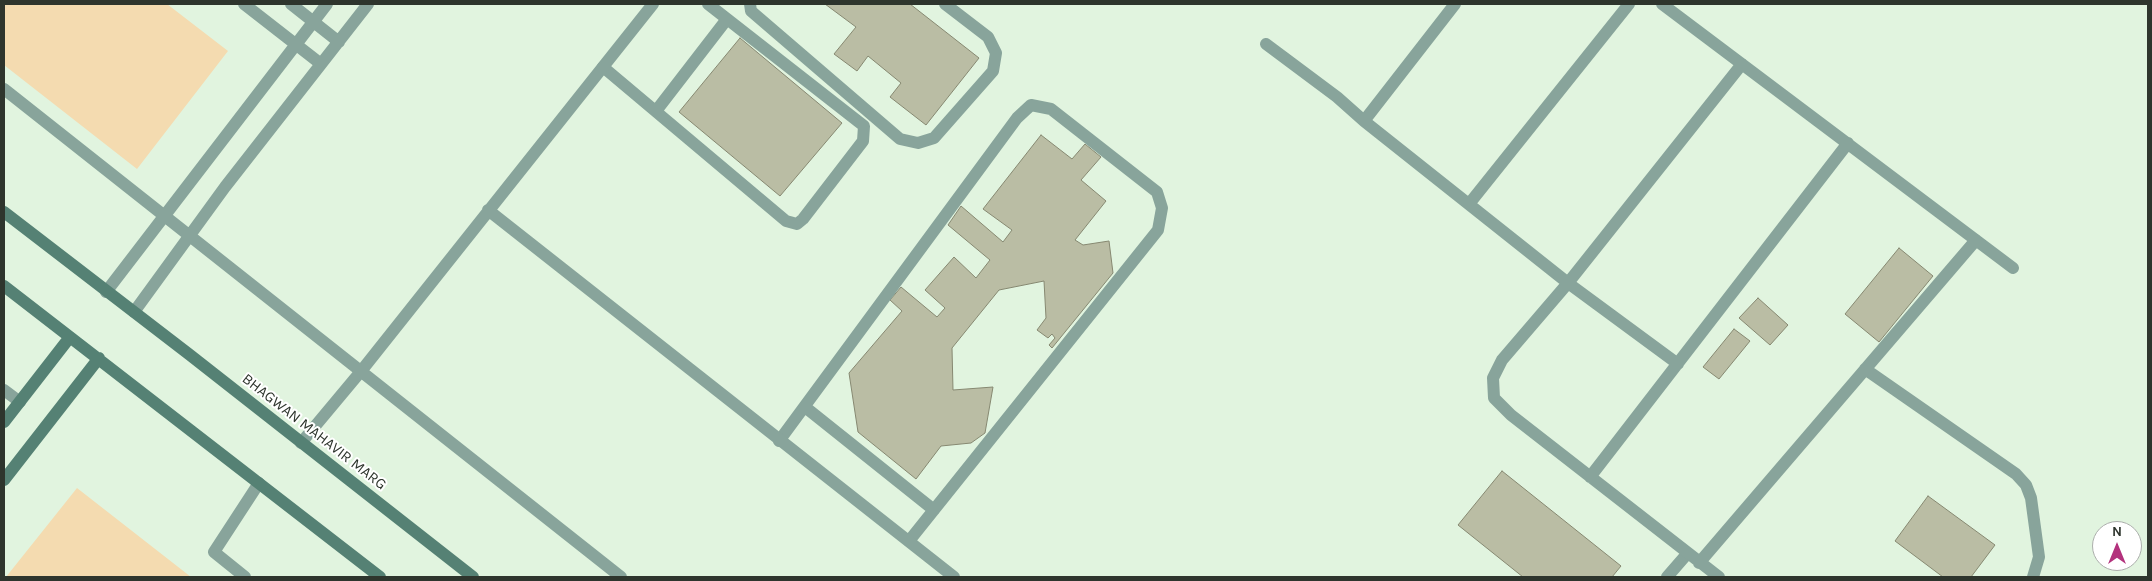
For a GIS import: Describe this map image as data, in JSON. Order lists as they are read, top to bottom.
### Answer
{
  "streets": {
    "main road": ["BHAGWAN MAHAVIR MARG"]
  },
  "north": "top"
}
